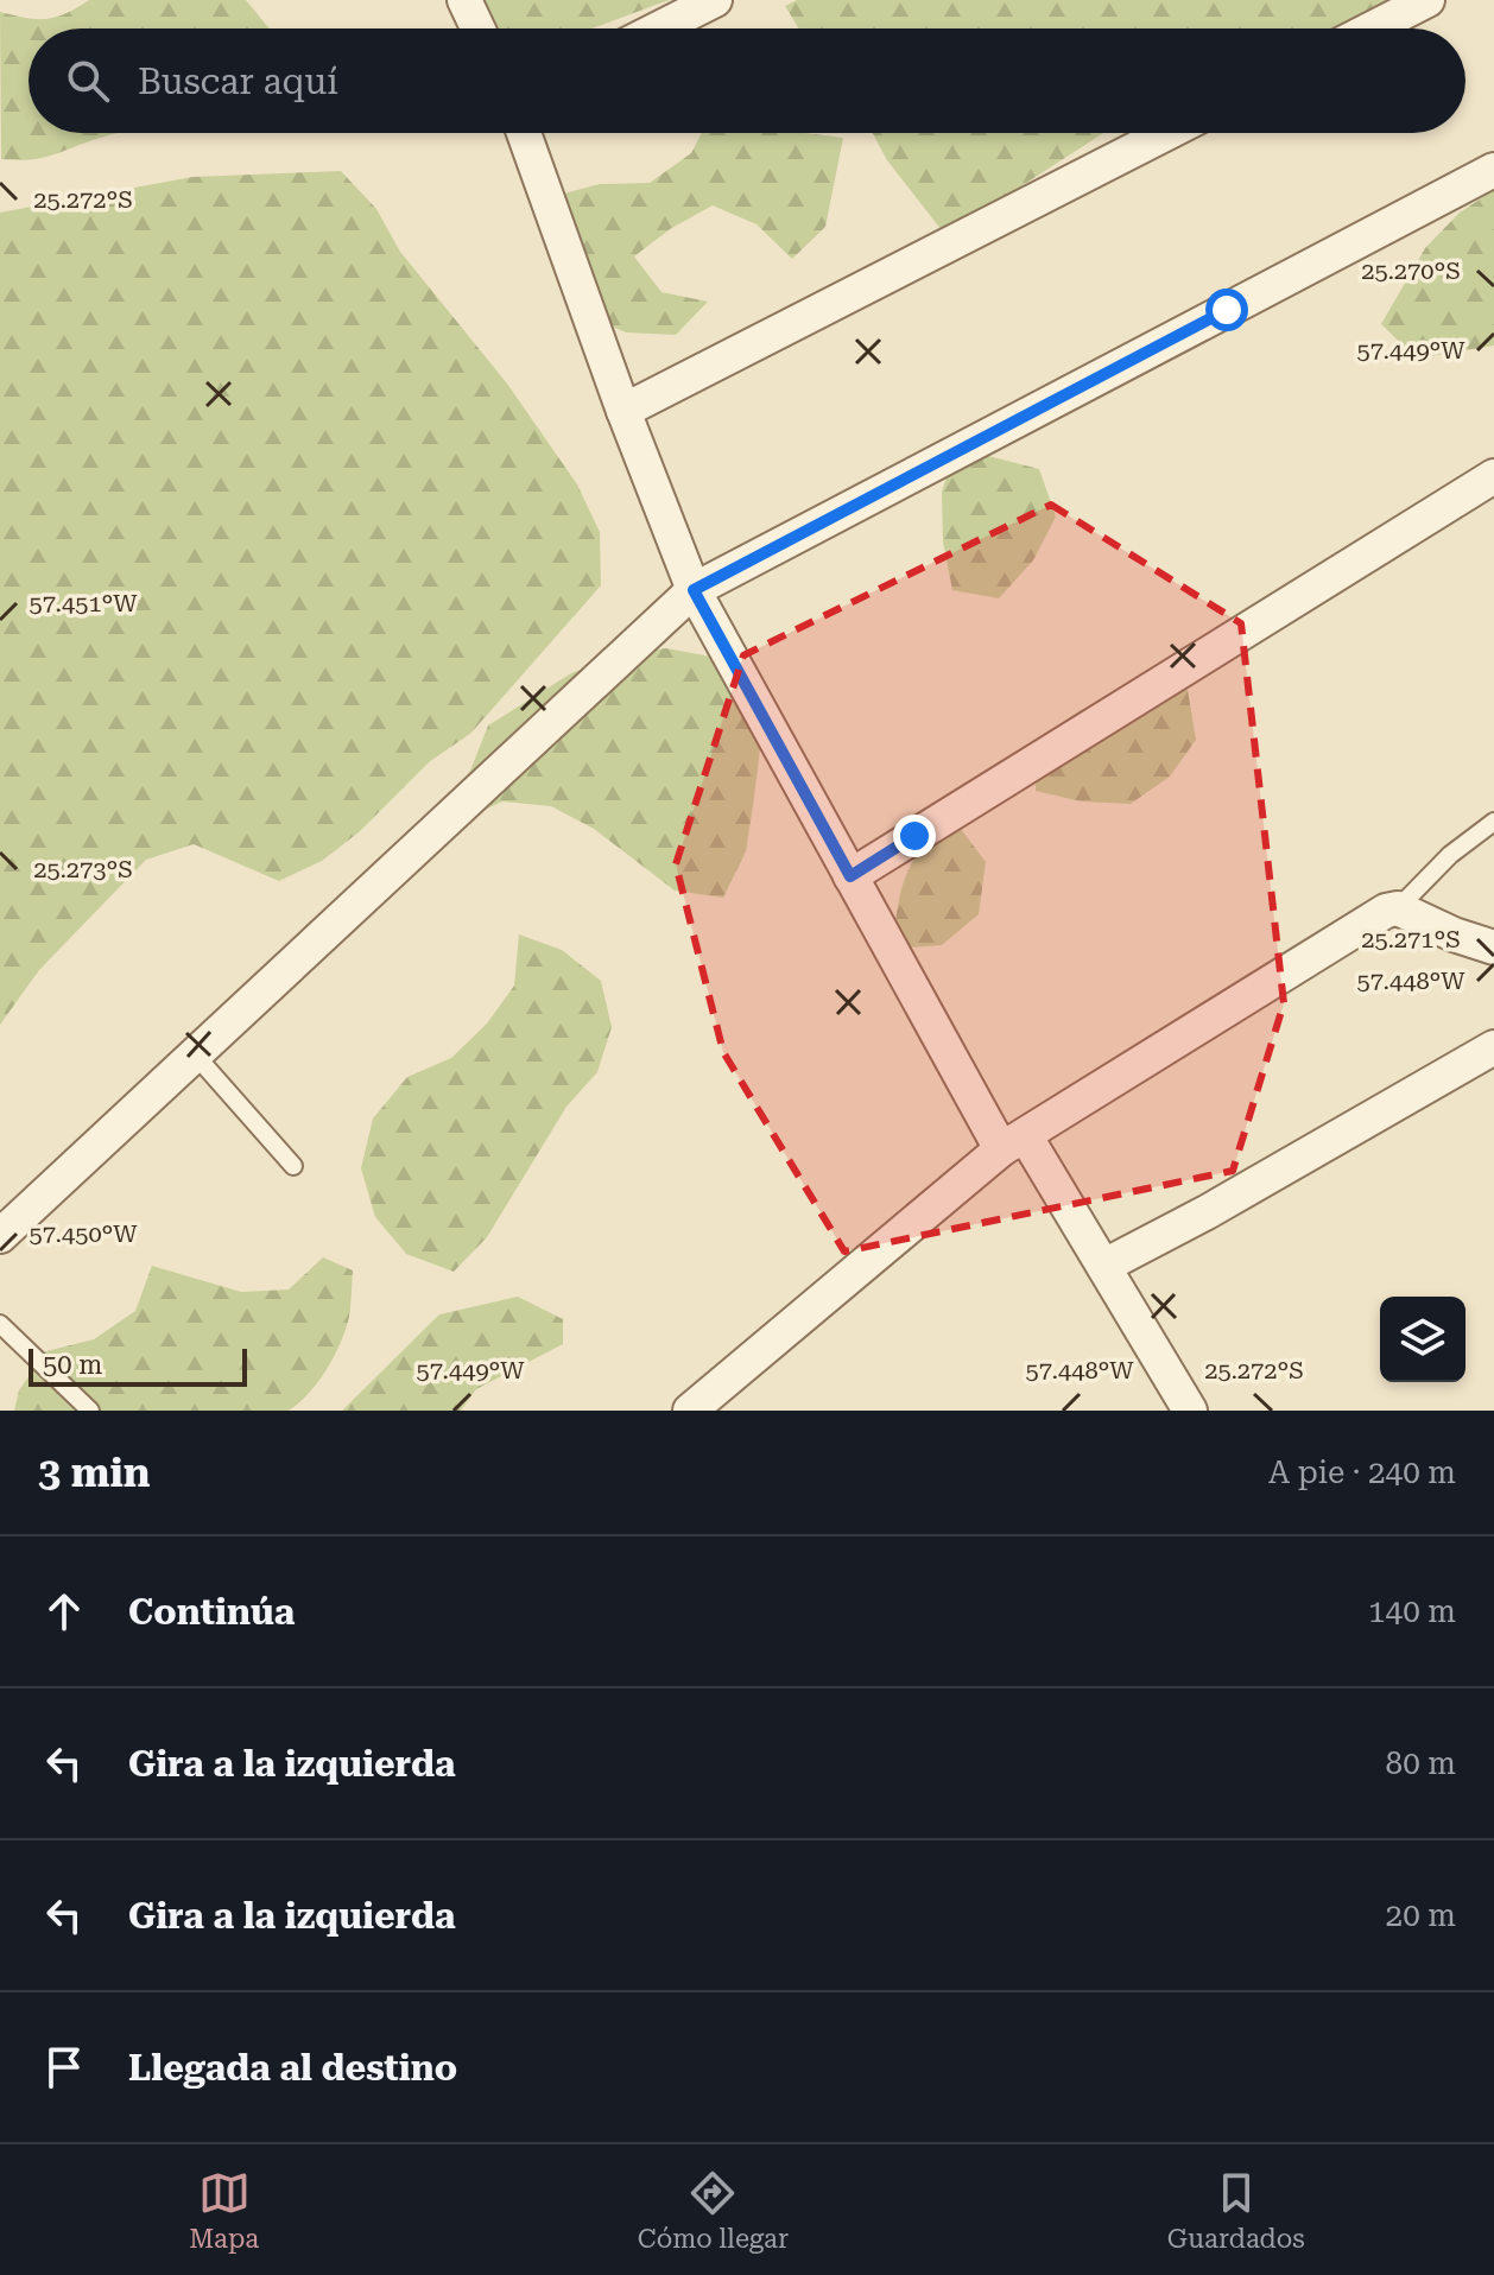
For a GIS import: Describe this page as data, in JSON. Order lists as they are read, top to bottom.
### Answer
{
  "scale_bar": "50 m",
  "page": {
    "search": "Buscar aquí",
    "scale": "50 m",
    "heading": ["3 min", "A pie · 240 m"],
    "list": [
      ["Continúa", "140 m"],
      ["Gira a la izquierda", "80 m"],
      ["Gira a la izquierda", "20 m"],
      "Llegada al destino"
    ],
    "nav": ["Mapa", "Cómo llegar", "Guardados"]
  },
  "coordinates": [
    "25.272°S",
    "25.270°S",
    "57.449°W",
    "57.451°W",
    "25.273°S",
    "25.271°S",
    "57.448°W",
    "57.450°W"
  ]
}
